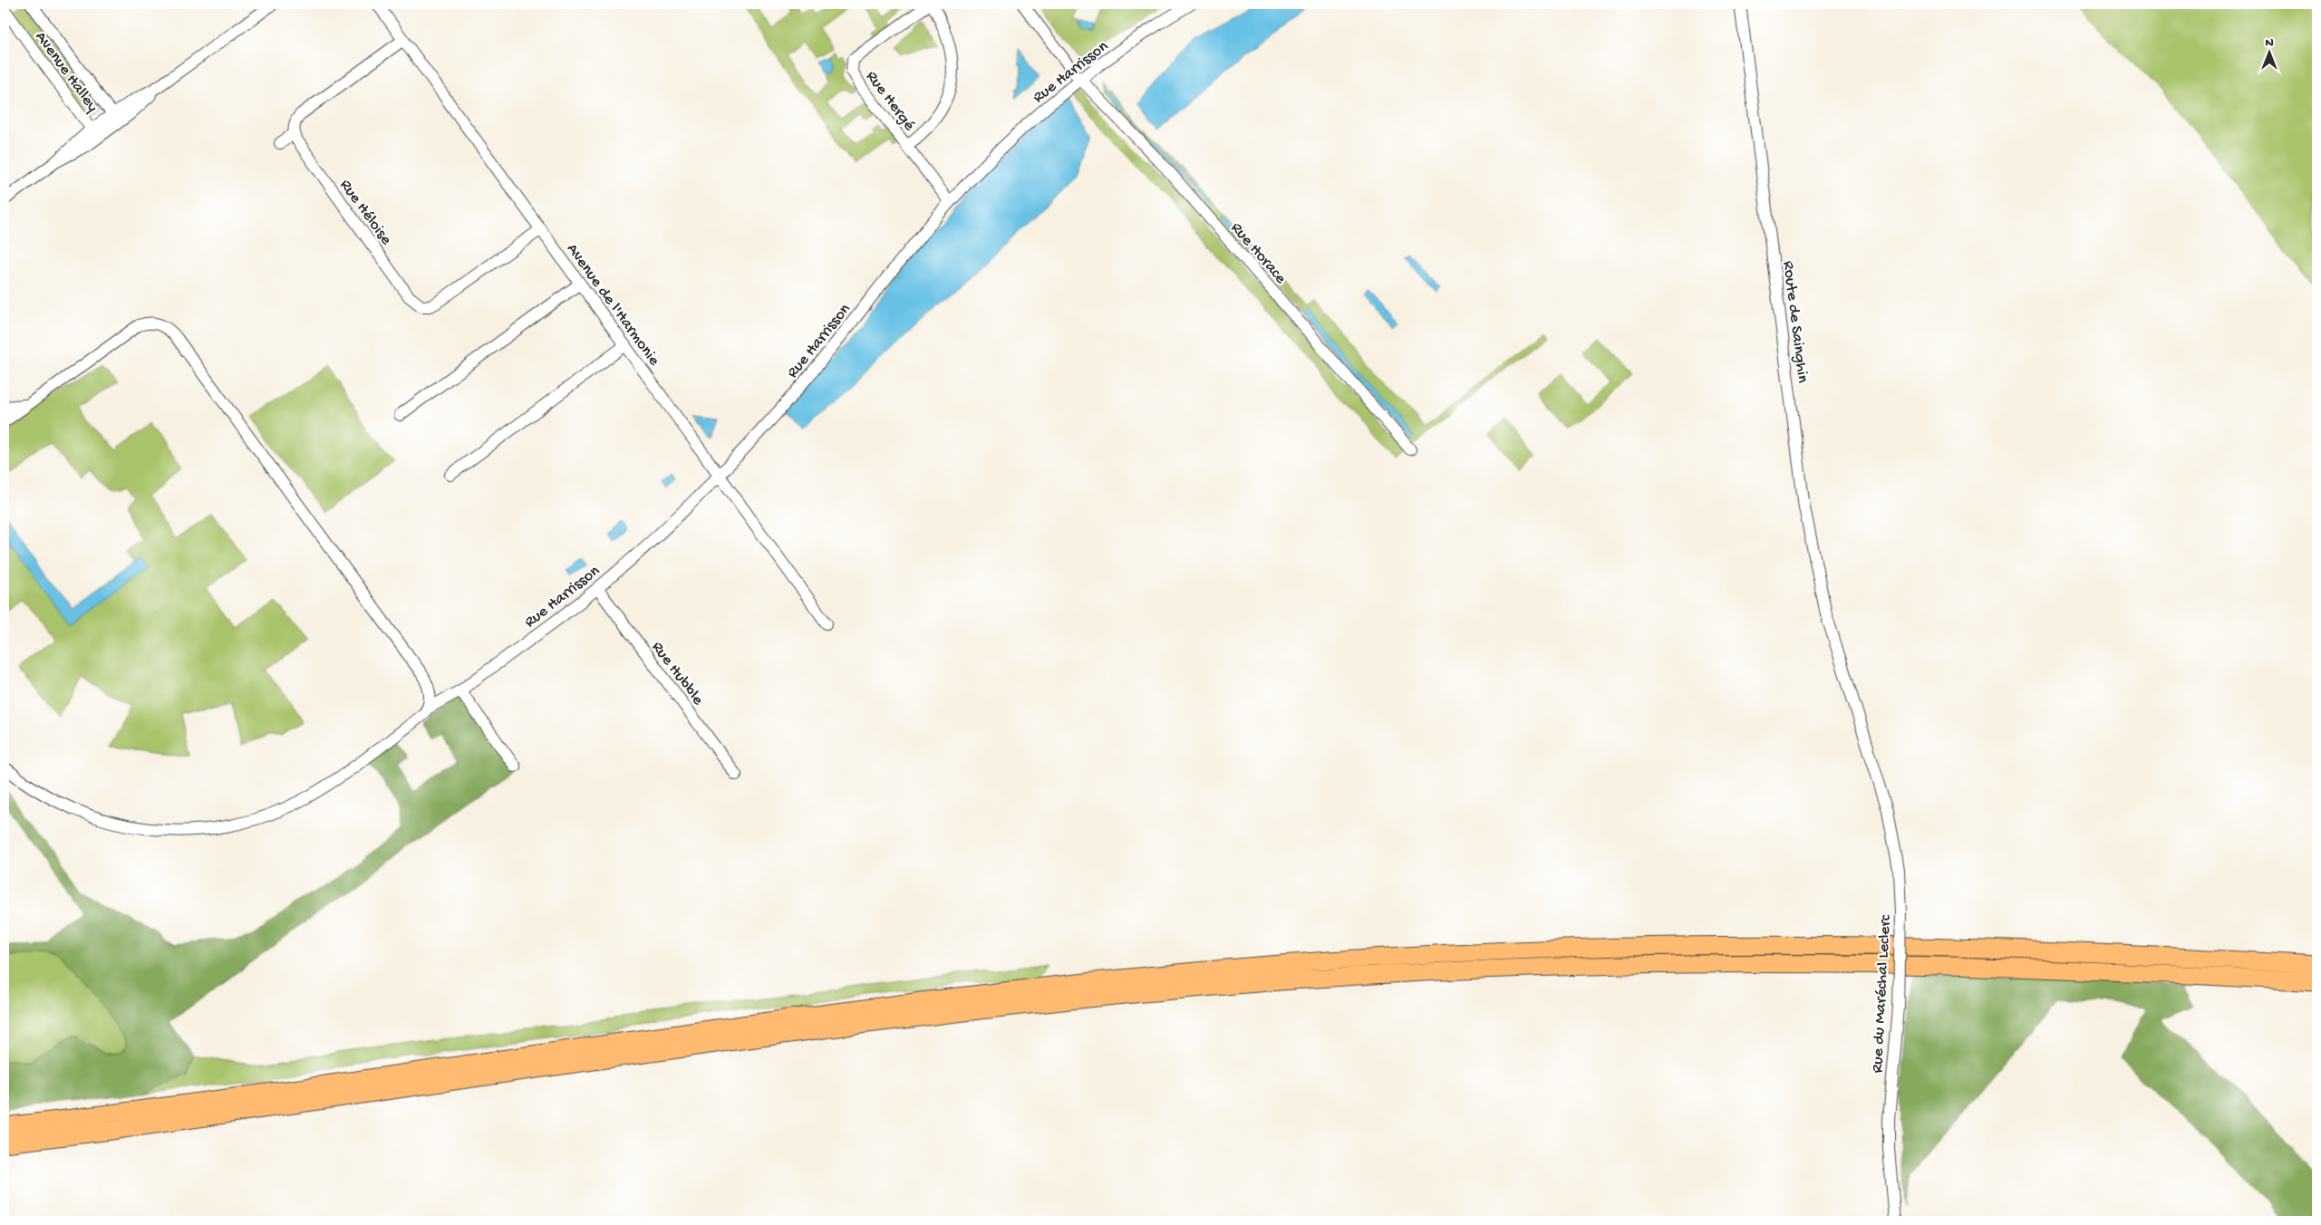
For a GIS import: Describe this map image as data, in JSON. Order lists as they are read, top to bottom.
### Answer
{
  "streets": {
    "street": [
      "Avenue Halley",
      "Rue Harrisson",
      "Rue Hergé",
      "Rue Héloise",
      "Rue Horace",
      "Avenue de l'Harmonie",
      "Route de Sainghin",
      "Rue Hubble",
      "Rue du Maréchal Leclerc"
    ]
  },
  "crossings": [
    ["Rue Harrisson", "Rue Hergé"],
    ["Rue Harrisson", "Rue Horace"],
    ["Rue Harrisson", "Avenue de l'Harmonie"],
    ["Rue Harrisson", "Rue Hubble"],
    ["Rue Héloise", "Avenue de l'Harmonie"],
    ["Route de Sainghin", "Rue du Maréchal Leclerc"]
  ],
  "north": "top"
}
